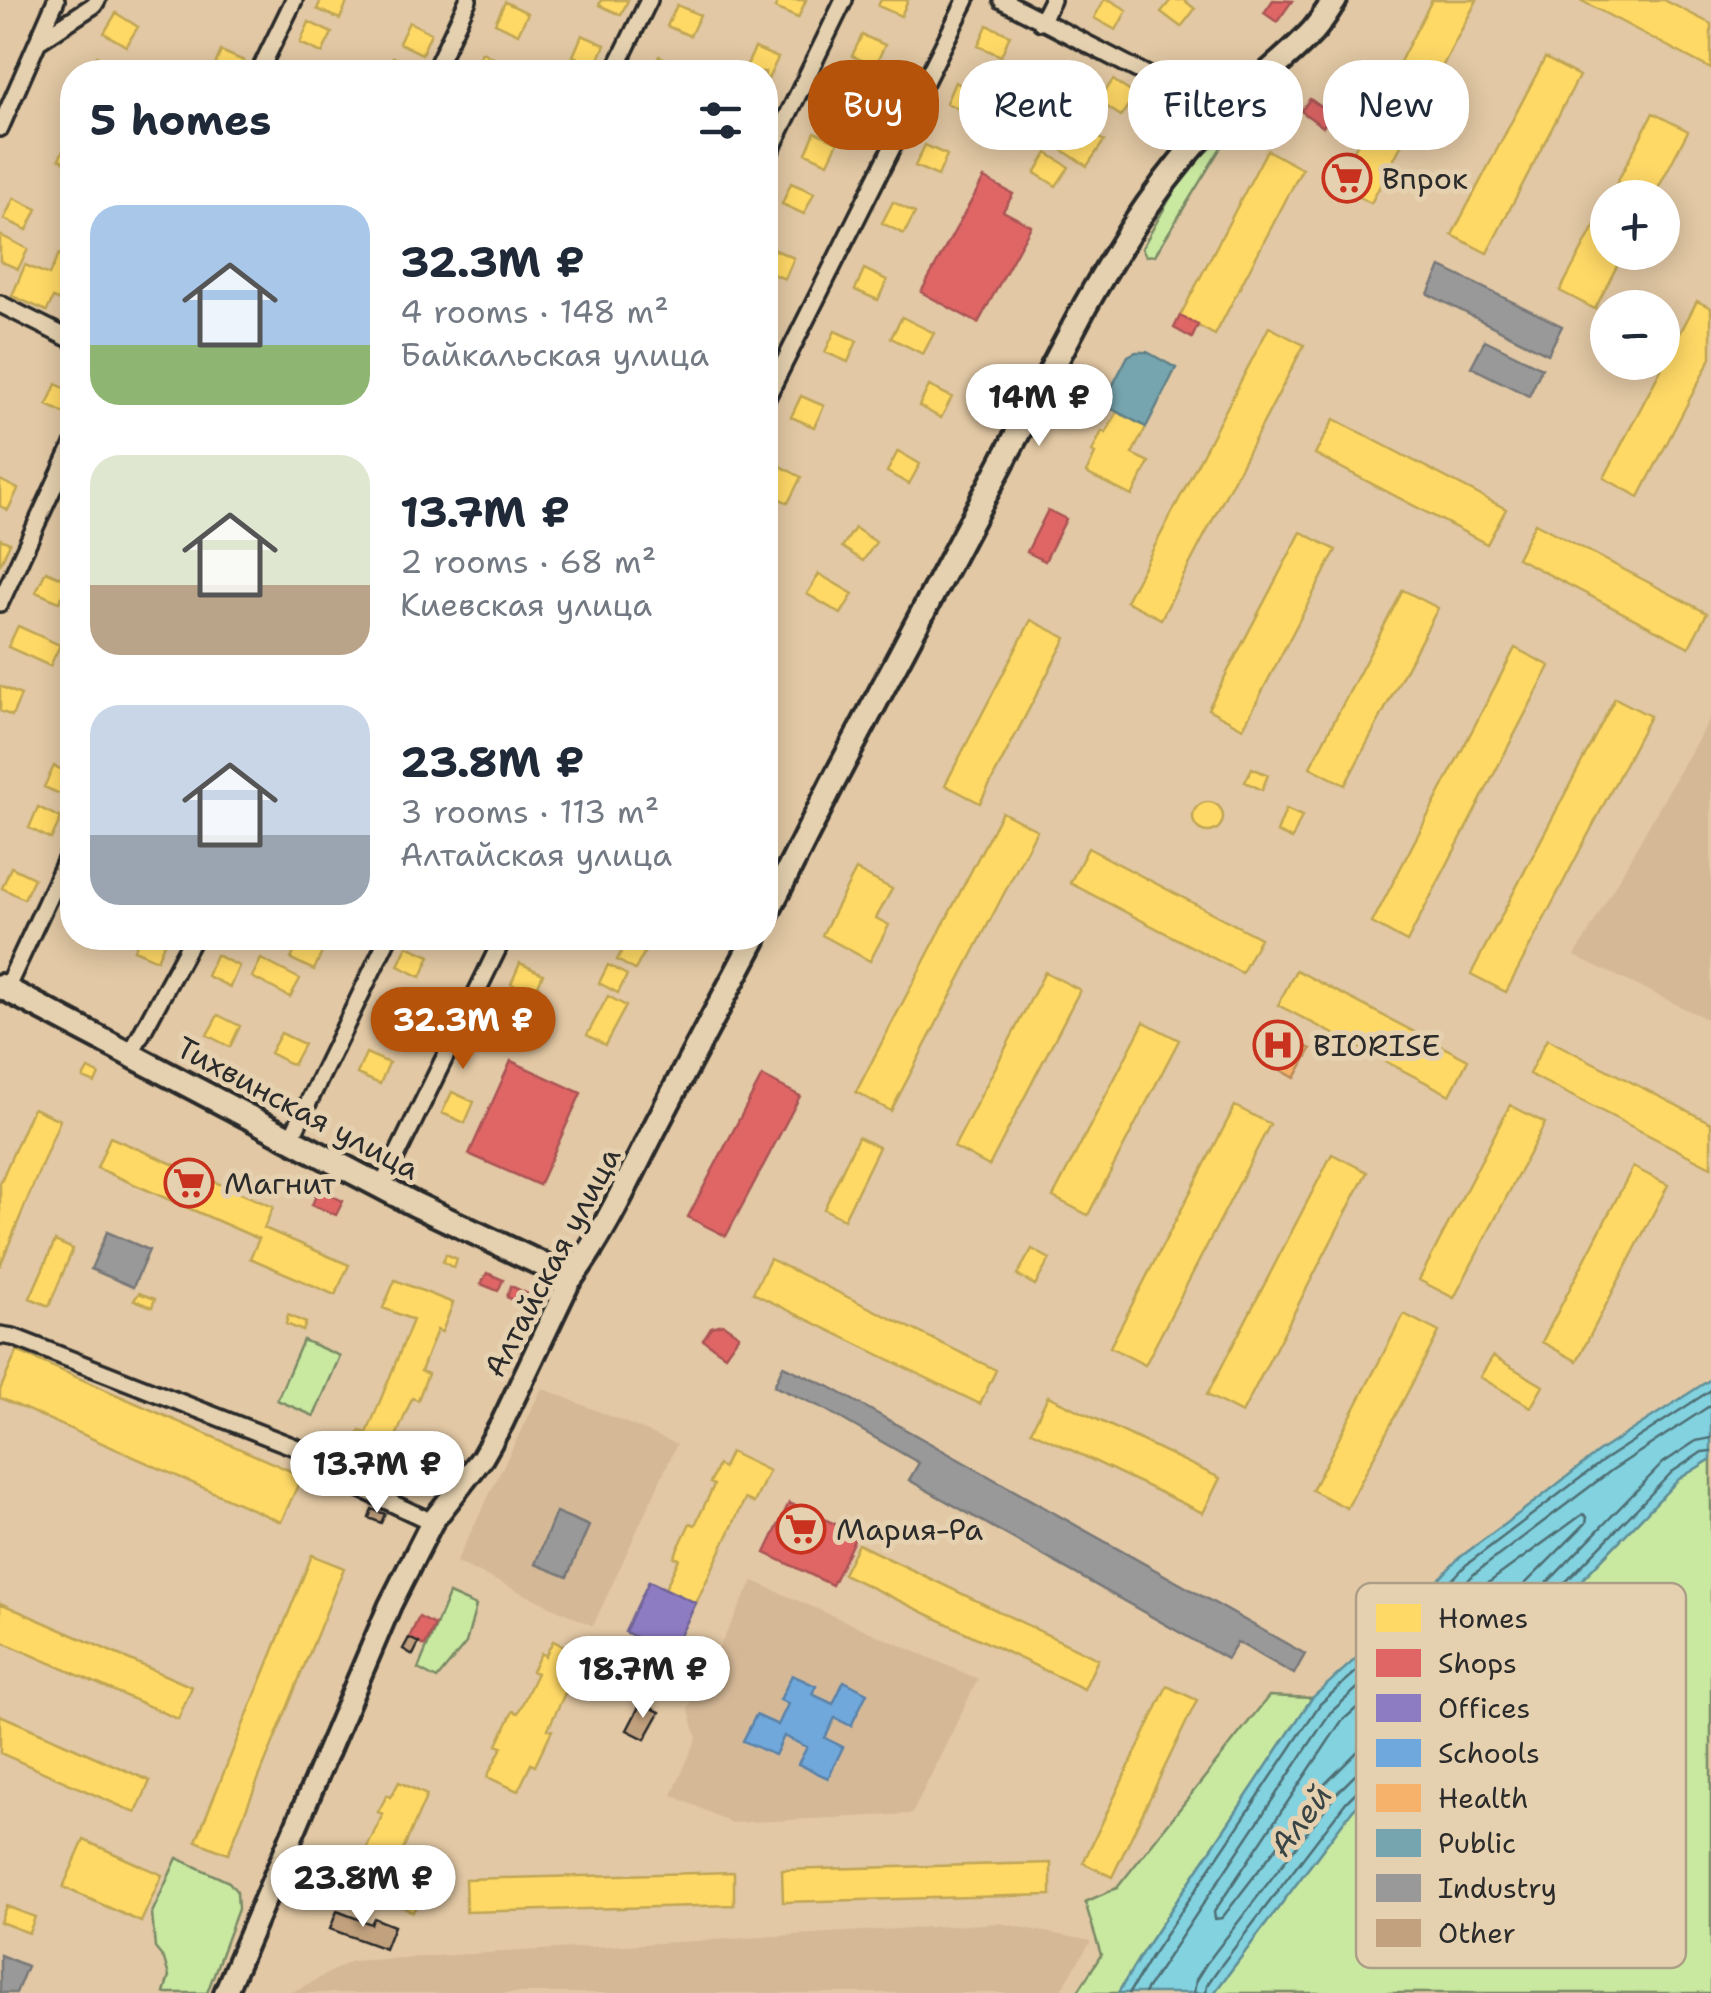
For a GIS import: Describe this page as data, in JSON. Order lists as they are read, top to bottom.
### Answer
{
  "streets": {
    "main road": ["Тихвинская улица", "Алтайская улица"]
  },
  "crossings": [
    ["Тихвинская улица", "Алтайская улица"]
  ],
  "water": ["Алей"],
  "places": {
    "supermarket": ["Впрок", "Магнит", "Мария-Ра"],
    "hospital": ["BIORISE"]
  },
  "legend": [
    "Homes",
    "Shops",
    "Offices",
    "Schools",
    "Health",
    "Public",
    "Industry",
    "Other"
  ],
  "page": {
    "chip": [
      "Buy",
      "Rent",
      "Filters",
      "New"
    ],
    "heading": "5 homes",
    "map_buttons": ["+", "−"],
    "list": [
      {
        "name": "32.3M ₽",
        "note": "4 rooms · 148 m² · Байкальская улица"
      },
      {
        "name": "13.7M ₽",
        "note": "2 rooms · 68 m² · Киевская улица"
      },
      {
        "name": "23.8M ₽",
        "note": "3 rooms · 113 m² · Алтайская улица"
      }
    ],
    "price": [
      "14M ₽",
      "32.3M ₽",
      "13.7M ₽",
      "18.7M ₽",
      "23.8M ₽"
    ]
  }
}
